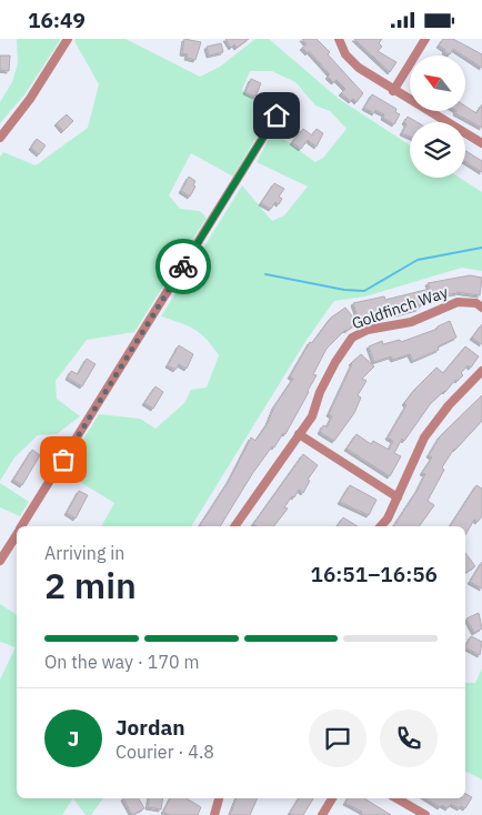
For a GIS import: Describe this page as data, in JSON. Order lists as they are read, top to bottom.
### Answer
{
  "streets": {
    "street": ["Goldfinch Way"]
  },
  "north": "top left",
  "page": {
    "status": "16:49",
    "heading": ["2 min", "Arriving in", "16:51–16:56"],
    "panel": ["Jordan", "Courier · 4.8"],
    "bar": "On the way · 170 m",
    "round": "J"
  }
}
